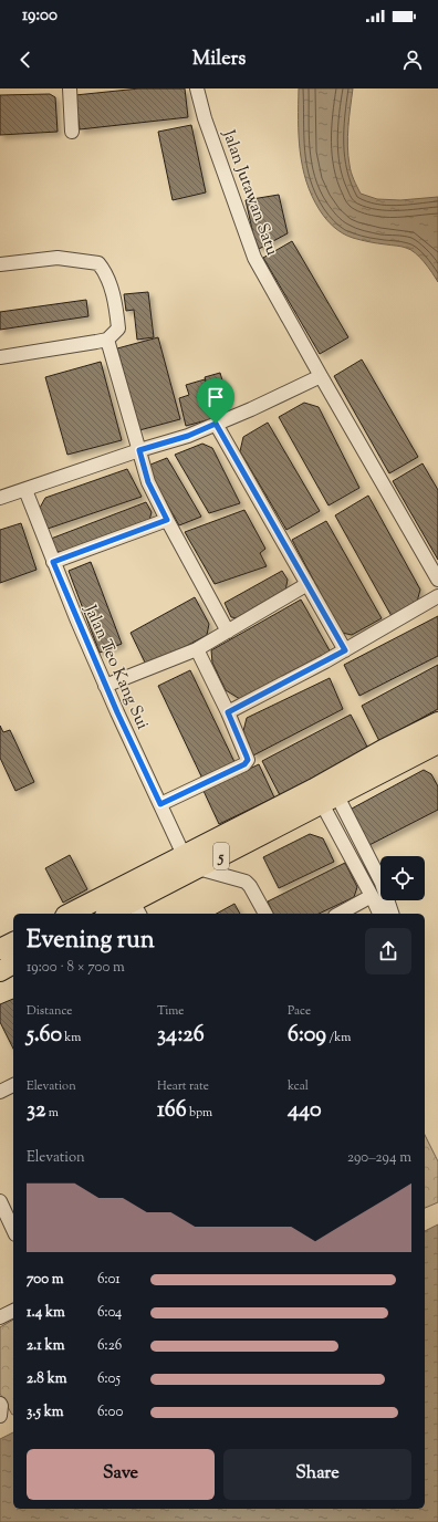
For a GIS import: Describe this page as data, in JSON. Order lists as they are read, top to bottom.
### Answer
{
  "streets": {
    "highway": ["5"],
    "street": ["Jalan Jutawan Satu", "Jalan Teo Kang Sui"]
  },
  "crossings": [
    ["Jalan Teo Kang Sui", "5"]
  ],
  "page": {
    "status": "19:00",
    "header": "Milers",
    "heading": ["Evening run", "19:00 · 8 × 700 m"],
    "stats": [
      ["Distance", "5.60 km"],
      ["Time", "34:26"],
      ["Pace", "6:09 /km"],
      ["Elevation", "32 m"],
      ["Heart rate", "166 bpm"],
      ["kcal", "440"]
    ],
    "chart": ["Elevation", "290–294 m"],
    "list": [
      {
        "name": "700 m",
        "note": "6:01"
      },
      {
        "name": "1.4 km",
        "note": "6:04"
      },
      {
        "name": "2.1 km",
        "note": "6:26"
      },
      {
        "name": "2.8 km",
        "note": "6:05"
      },
      {
        "name": "3.5 km",
        "note": "6:00"
      }
    ],
    "buttons": ["Save", "Share"]
  }
}
